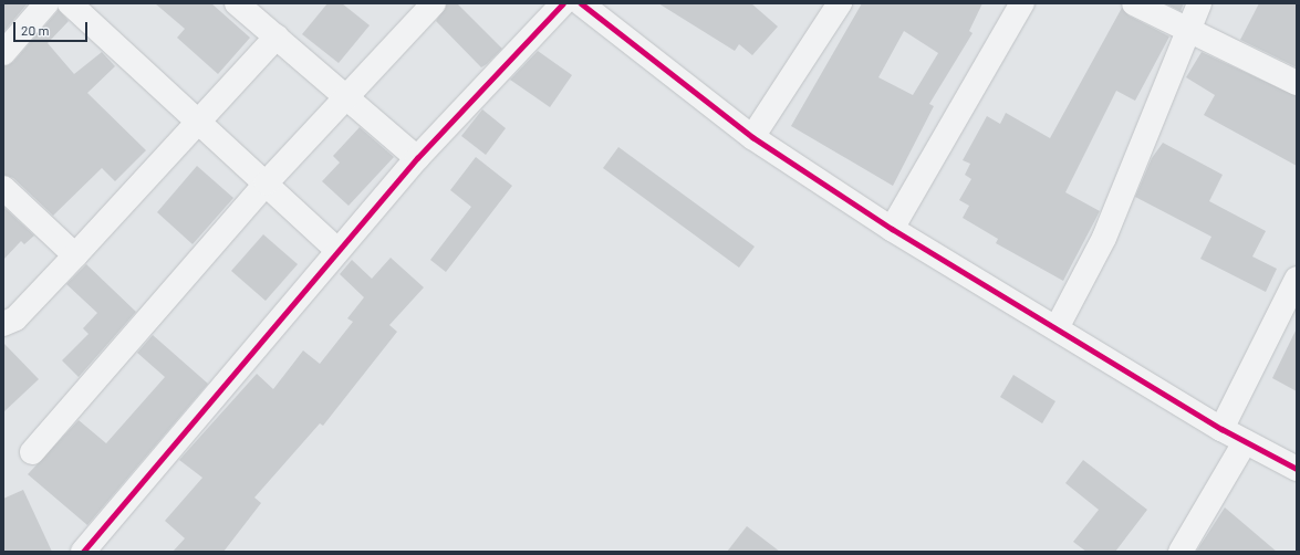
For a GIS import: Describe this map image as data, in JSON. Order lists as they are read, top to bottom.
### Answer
{
  "scale_bar": "20 m"
}
